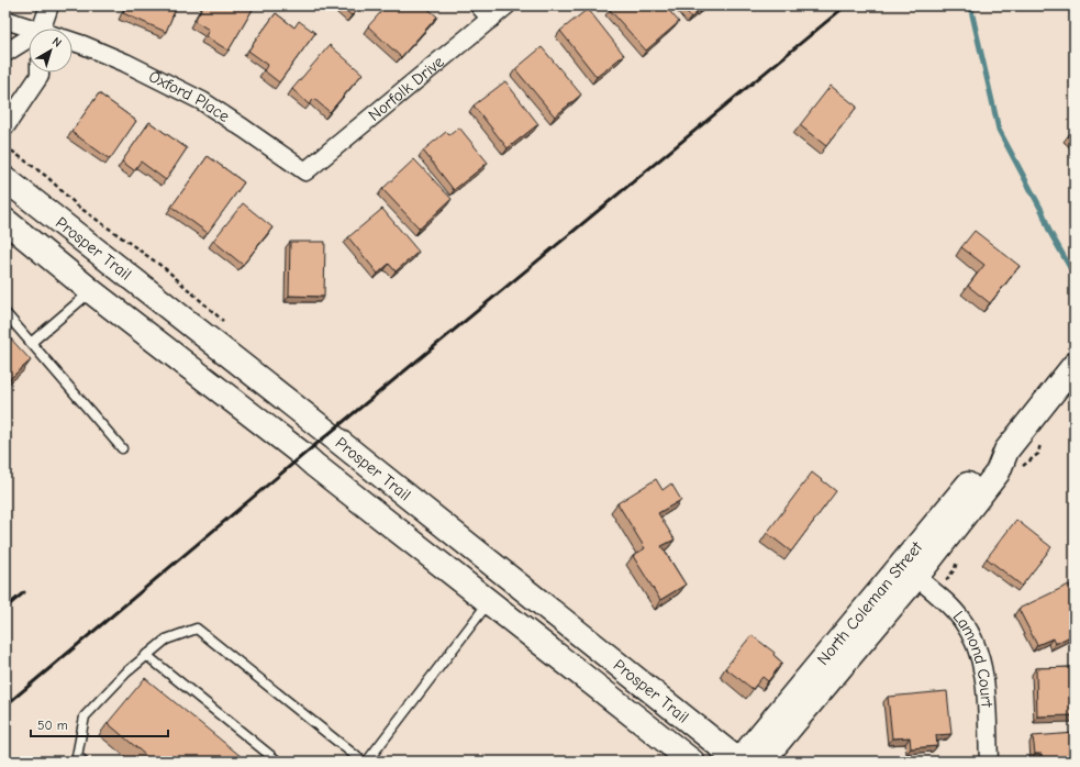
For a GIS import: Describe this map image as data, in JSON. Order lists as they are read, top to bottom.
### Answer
{
  "streets": {
    "main road": ["Prosper Trail", "North Coleman Street"],
    "street": ["Norfolk Drive", "Oxford Place", "Lamond Court"]
  },
  "crossings": [
    ["Norfolk Drive", "Oxford Place"],
    ["Prosper Trail", "North Coleman Street"],
    ["North Coleman Street", "Lamond Court"]
  ],
  "scale_bar": "50 m",
  "north": "top right"
}
